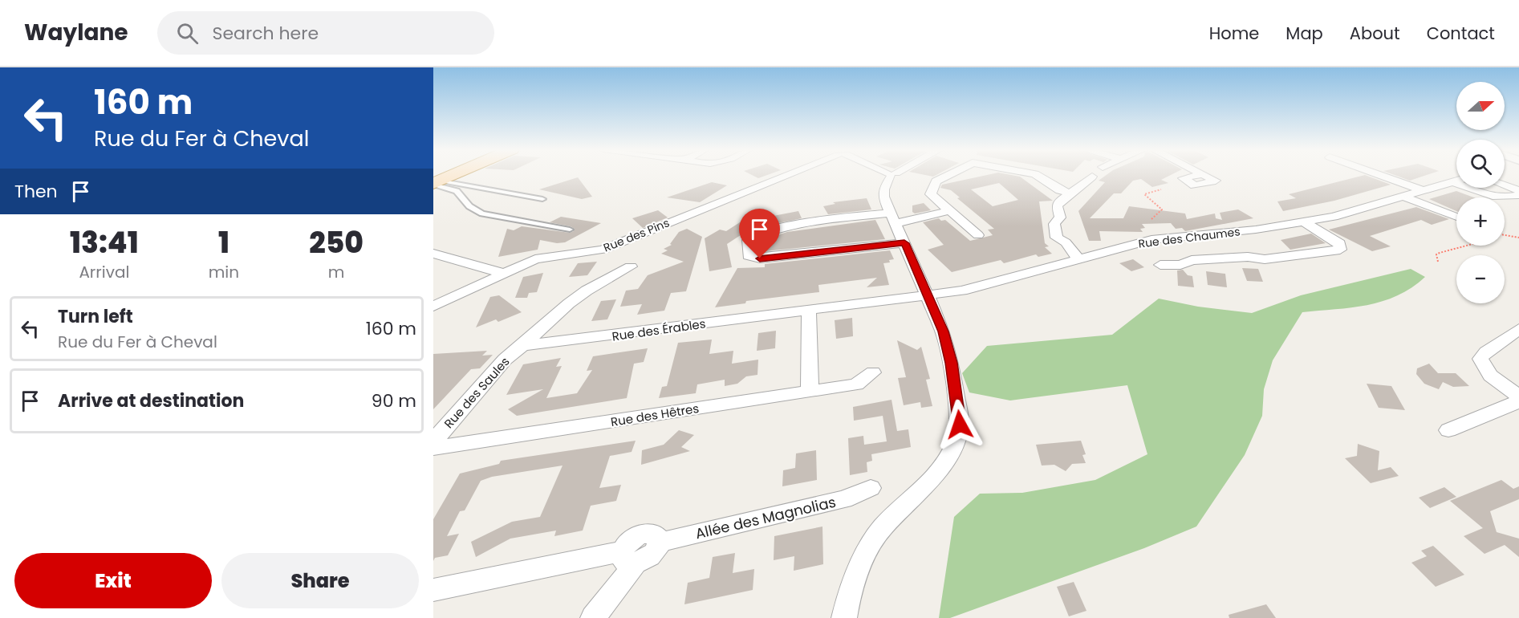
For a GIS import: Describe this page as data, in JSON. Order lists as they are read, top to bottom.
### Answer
{
  "streets": {
    "street": [
      "Rue des Pins",
      "Rue des Chaumes",
      "Rue des Érables",
      "Rue des Saules",
      "Rue des Hêtres",
      "Allée des Magnolias"
    ]
  },
  "crossings": [
    ["Rue des Chaumes", "Rue des Érables"],
    ["Rue des Érables", "Rue des Saules"]
  ],
  "north": "right",
  "page": {
    "header": "Waylane",
    "search": "Search here",
    "nav": [
      "Home",
      "Map",
      "About",
      "Contact"
    ],
    "turn": ["160 m", "Rue du Fer à Cheval"],
    "map_buttons": ["+", "−"],
    "then": "Then",
    "eta": [
      "13:41",
      "Arrival",
      "1",
      "min",
      "250",
      "m"
    ],
    "list": [
      {
        "name": "Turn left",
        "note": "Rue du Fer à Cheval",
        "value": "160 m"
      },
      {
        "name": "Arrive at destination",
        "value": "90 m"
      }
    ],
    "buttons": ["Exit", "Share"]
  }
}
